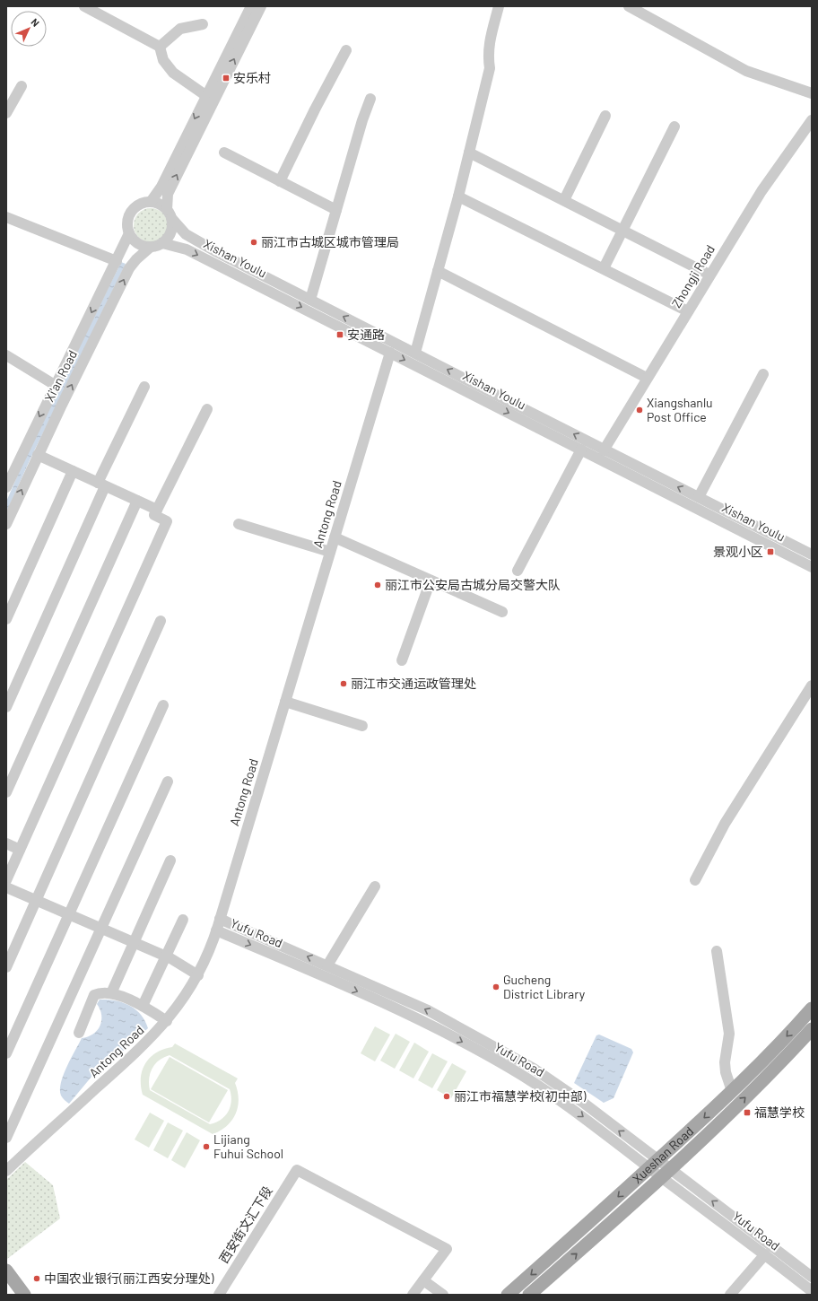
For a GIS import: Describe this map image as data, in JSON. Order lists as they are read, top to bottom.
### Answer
{
  "streets": {
    "main road": ["Xueshan Road"],
    "street": [
      "Xishan Youlu",
      "Zhongji Road",
      "Xi'an Road",
      "Antong Road",
      "Yufu Road",
      "西安街文汇下段"
    ]
  },
  "crossings": [
    ["Xishan Youlu", "Zhongji Road"],
    ["Xishan Youlu", "Xi'an Road"],
    ["Xishan Youlu", "Antong Road"],
    ["Antong Road", "Yufu Road"],
    ["Yufu Road", "Xueshan Road"]
  ],
  "places": {
    "transit": [
      "安乐村",
      "安通路",
      "景观小区",
      "福慧学校"
    ],
    "other": [
      "丽江市古城区城市管理局",
      "Xiangshanlu Post Office",
      "丽江市公安局古城分局交警大队",
      "丽江市交通运政管理处",
      "Gucheng District Library",
      "丽江市福慧学校(初中部)",
      "Lijiang Fuhui School",
      "中国农业银行(丽江西安分理处)"
    ]
  },
  "north": "top right"
}
